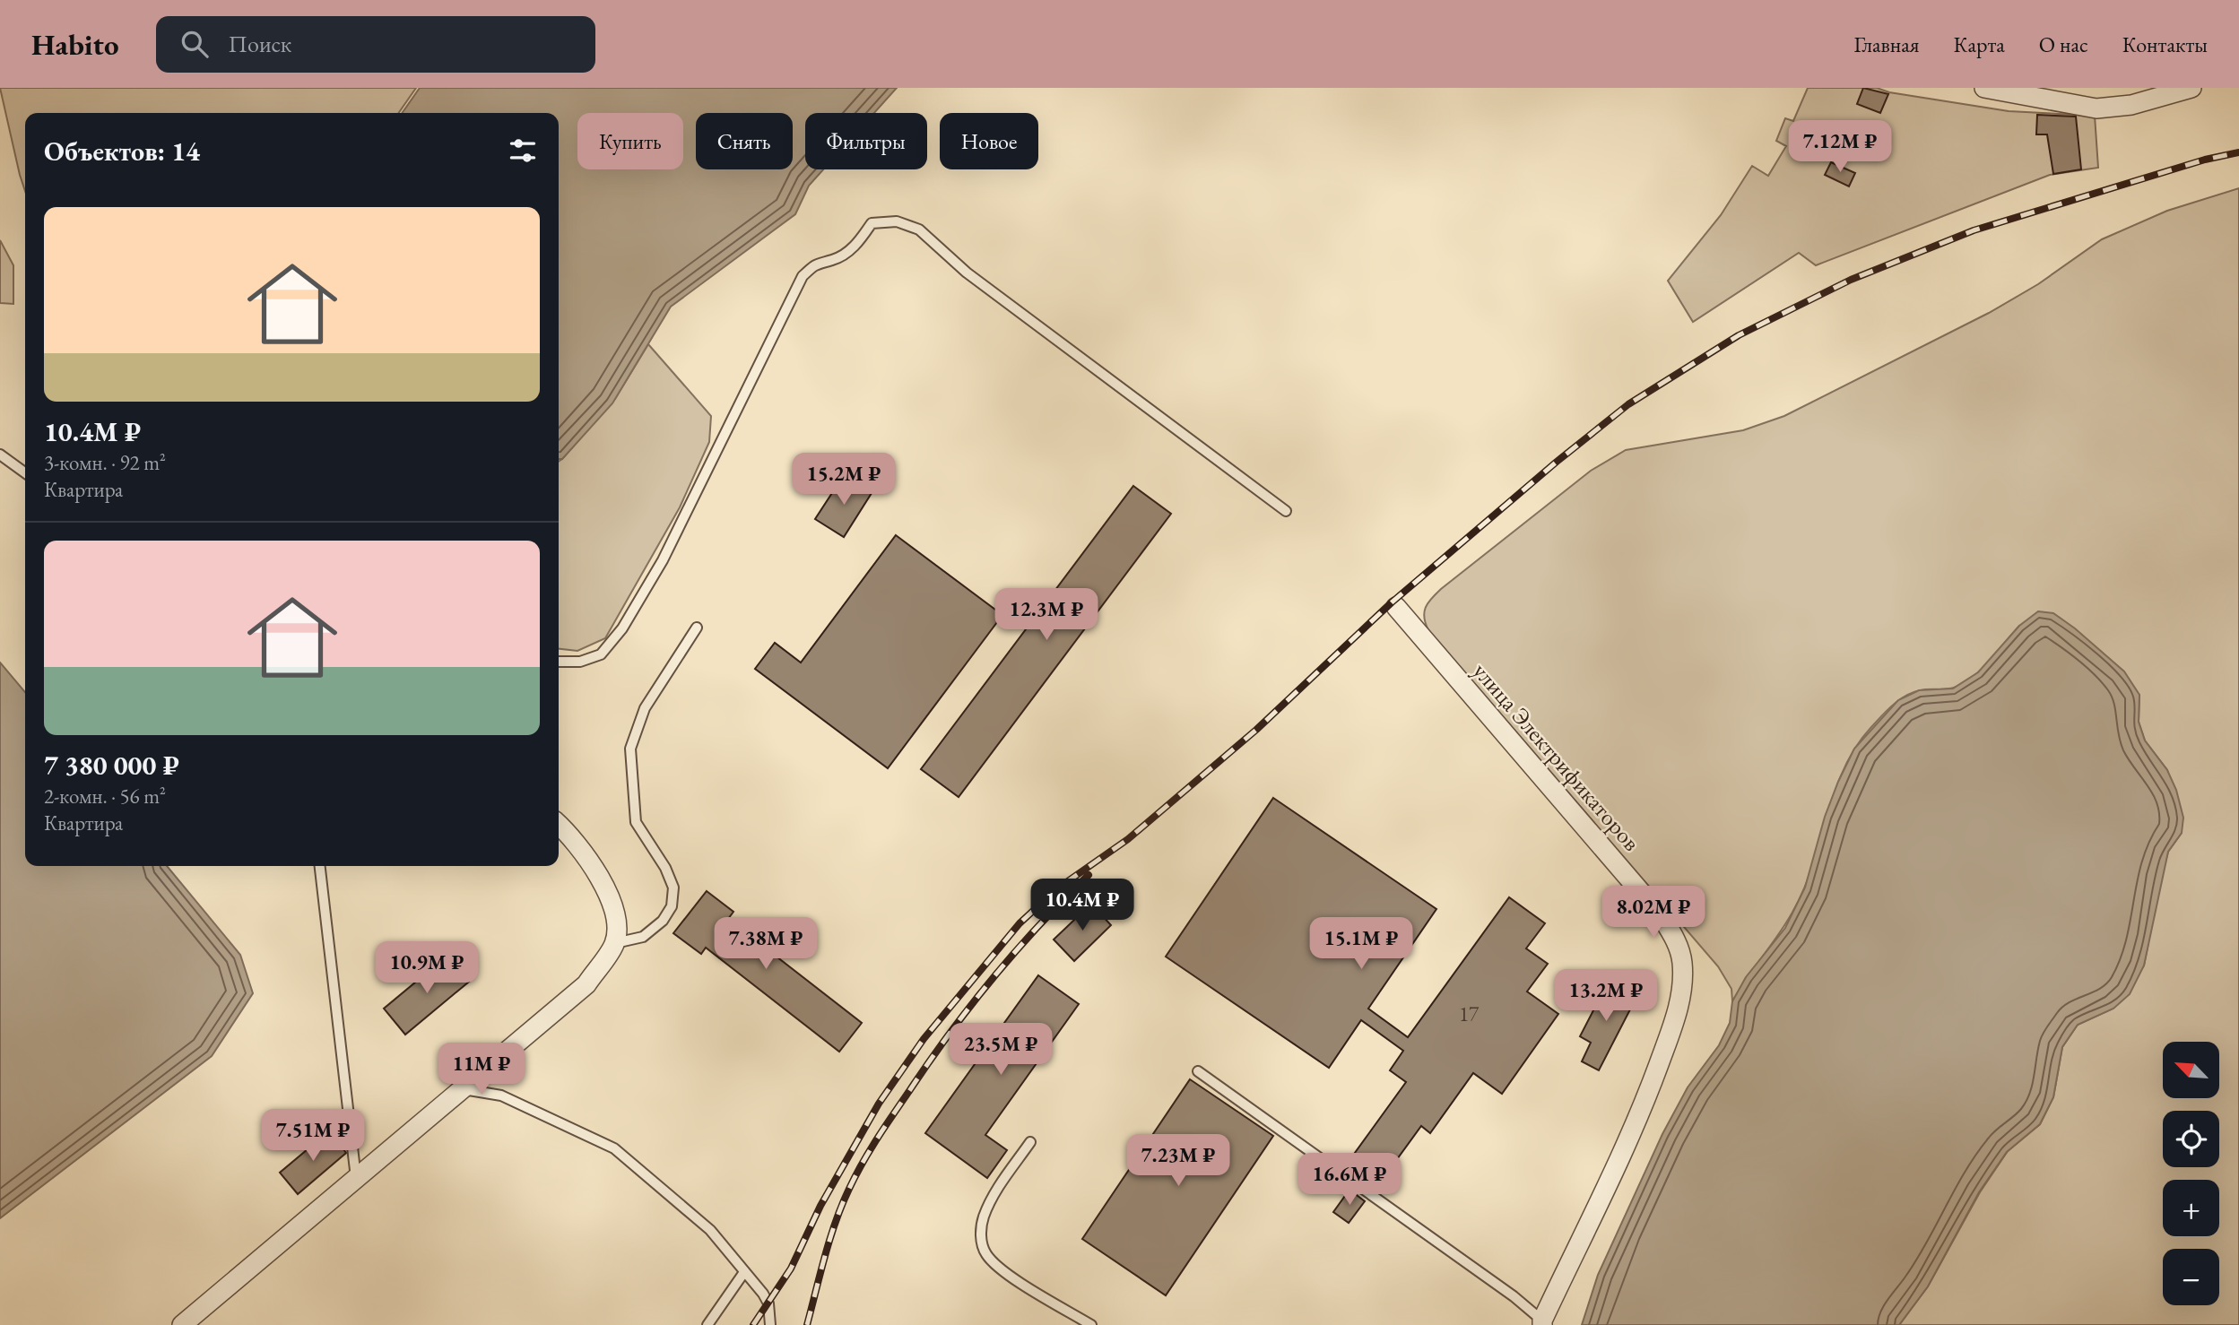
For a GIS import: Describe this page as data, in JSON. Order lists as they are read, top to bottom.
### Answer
{
  "streets": {
    "street": ["улица Электрификаторов"]
  },
  "house_numbers": ["17"],
  "north": "top left",
  "page": {
    "header": "Habito",
    "search": "Поиск",
    "nav": [
      "Главная",
      "Карта",
      "О нас",
      "Контакты"
    ],
    "chip": [
      "Купить",
      "Снять",
      "Фильтры",
      "Новое"
    ],
    "heading": "Объектов: 14",
    "price": [
      "7.12M ₽",
      "15.2M ₽",
      "12.3M ₽",
      "10.4M ₽",
      "8.02M ₽",
      "7.38M ₽",
      "15.1M ₽",
      "10.9M ₽",
      "13.2M ₽",
      "23.5M ₽",
      "11M ₽",
      "7.51M ₽",
      "7.23M ₽",
      "16.6M ₽"
    ],
    "list": [
      {
        "name": "10.4M ₽",
        "note": "3-комн. · 92 m² · Квартира"
      },
      {
        "name": "7 380 000 ₽",
        "note": "2-комн. · 56 m² · Квартира"
      }
    ],
    "map_buttons": ["+", "−"]
  }
}
